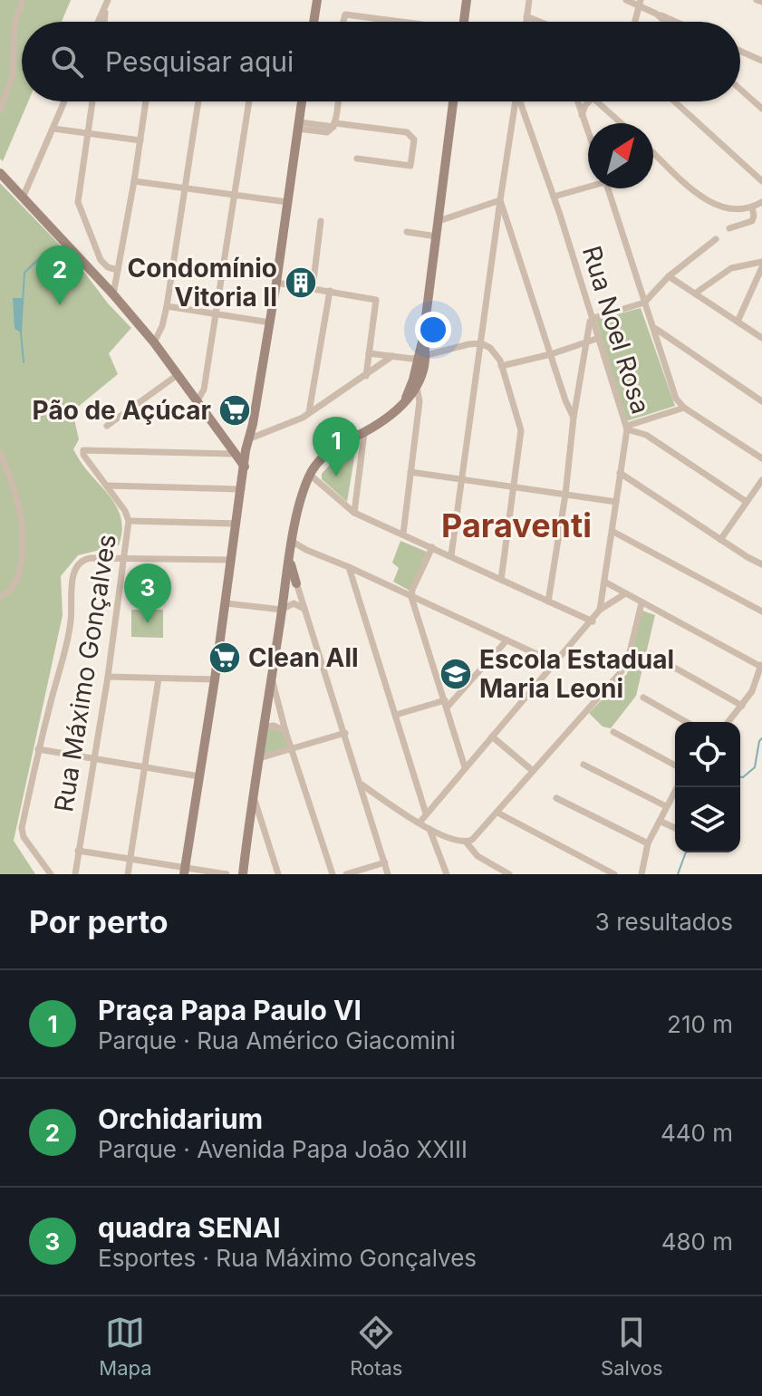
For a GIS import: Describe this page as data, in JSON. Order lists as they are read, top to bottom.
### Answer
{
  "streets": {
    "street": ["Rua Noel Rosa", "Rua Máximo Gonçalves"]
  },
  "districts": ["Paraventi"],
  "places": {
    "building": ["Condomínio Vitoria II"],
    "supermarket": ["Pão de Açúcar", "Clean All"],
    "school or university": ["Escola Estadual Maria Leoni"]
  },
  "north": "top right",
  "page": {
    "search": "Pesquisar aqui",
    "pins": ["2", "1", "3"],
    "heading": ["Por perto", "3 resultados"],
    "list": [
      {
        "mark": "1",
        "name": "Praça Papa Paulo VI",
        "note": "Parque · Rua Américo Giacomini",
        "value": "210 m"
      },
      {
        "mark": "2",
        "name": "Orchidarium",
        "note": "Parque · Avenida Papa João XXIII",
        "value": "440 m"
      },
      {
        "mark": "3",
        "name": "quadra SENAI",
        "note": "Esportes · Rua Máximo Gonçalves",
        "value": "480 m"
      }
    ],
    "nav": ["Mapa", "Rotas", "Salvos"]
  }
}
